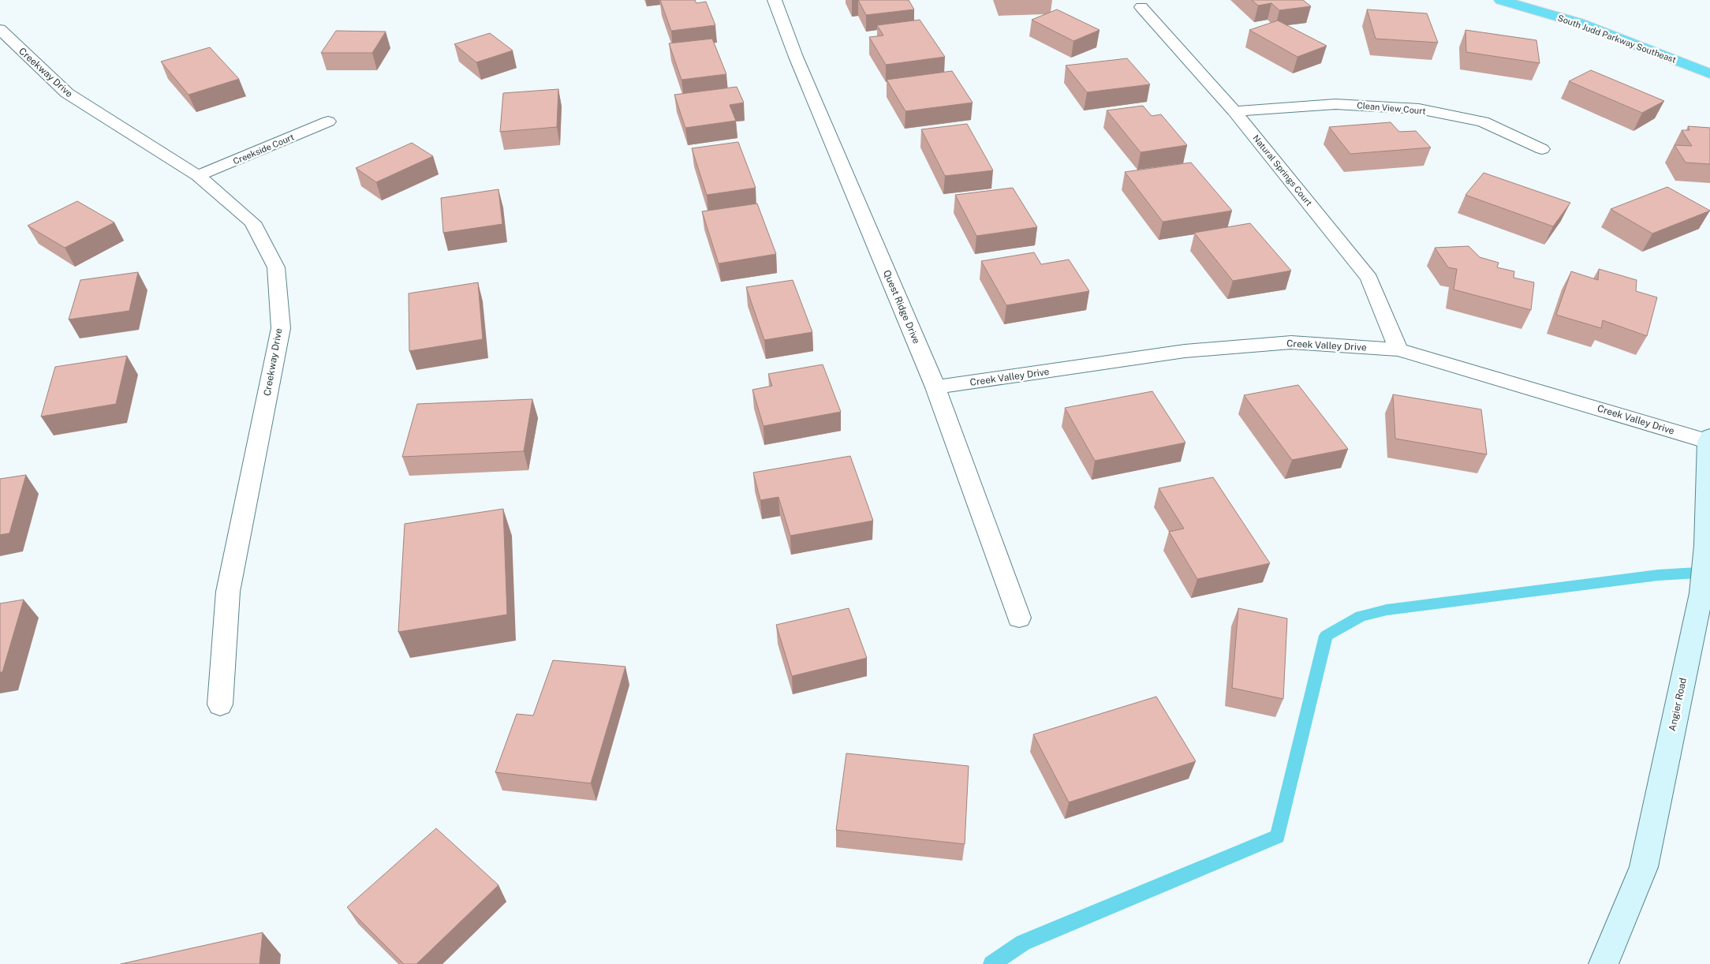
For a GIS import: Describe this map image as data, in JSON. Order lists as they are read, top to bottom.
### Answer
{
  "streets": {
    "highway": ["South Judd Parkway Southeast"],
    "street": [
      "Creekway Drive",
      "Clean View Court",
      "Creekside Court",
      "Natural Springs Court",
      "Quest Ridge Drive",
      "Creek Valley Drive",
      "Angier Road"
    ]
  },
  "crossings": [
    ["Creekway Drive", "Creekside Court"],
    ["Clean View Court", "Natural Springs Court"],
    ["Natural Springs Court", "Creek Valley Drive"],
    ["Quest Ridge Drive", "Creek Valley Drive"],
    ["Creek Valley Drive", "Angier Road"]
  ]
}
